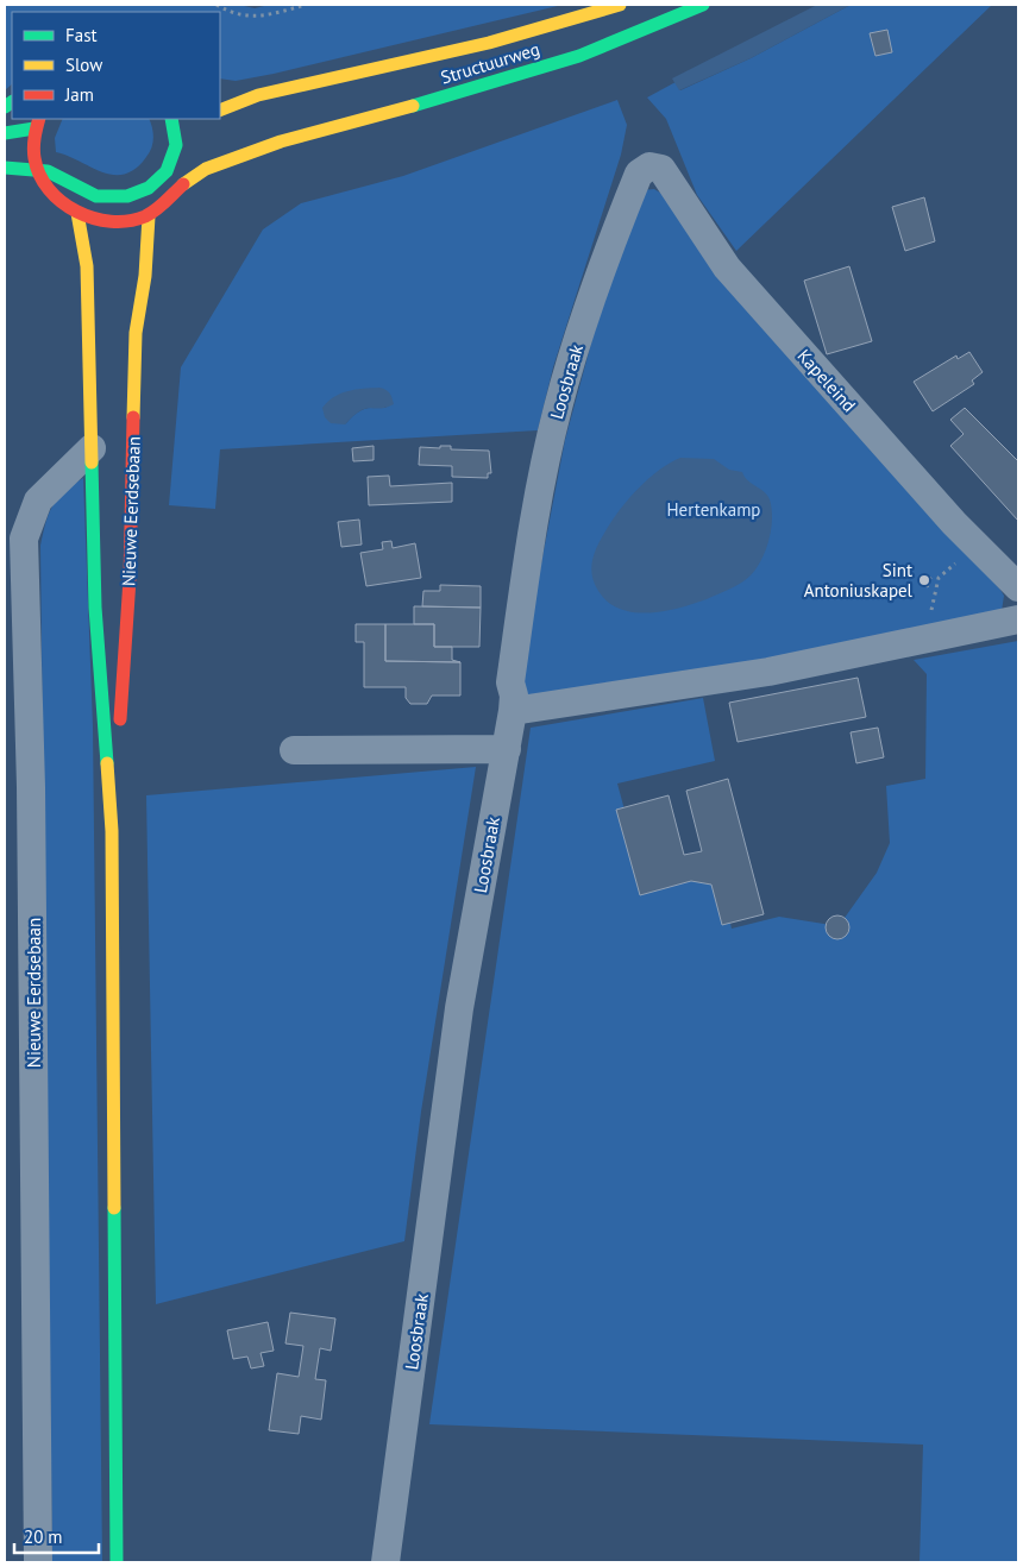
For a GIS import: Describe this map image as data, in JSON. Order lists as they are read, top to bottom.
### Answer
{
  "streets": {
    "main road": ["Structuurweg", "Nieuwe Eerdsebaan"],
    "street": ["Kapeleind", "Loosbraak"]
  },
  "crossings": [
    ["Structuurweg", "Nieuwe Eerdsebaan"],
    ["Kapeleind", "Loosbraak"]
  ],
  "parks": ["Hertenkamp"],
  "places": ["Sint Antoniuskapel"],
  "legend": ["Fast", "Slow", "Jam"],
  "scale_bar": "20 m"
}
